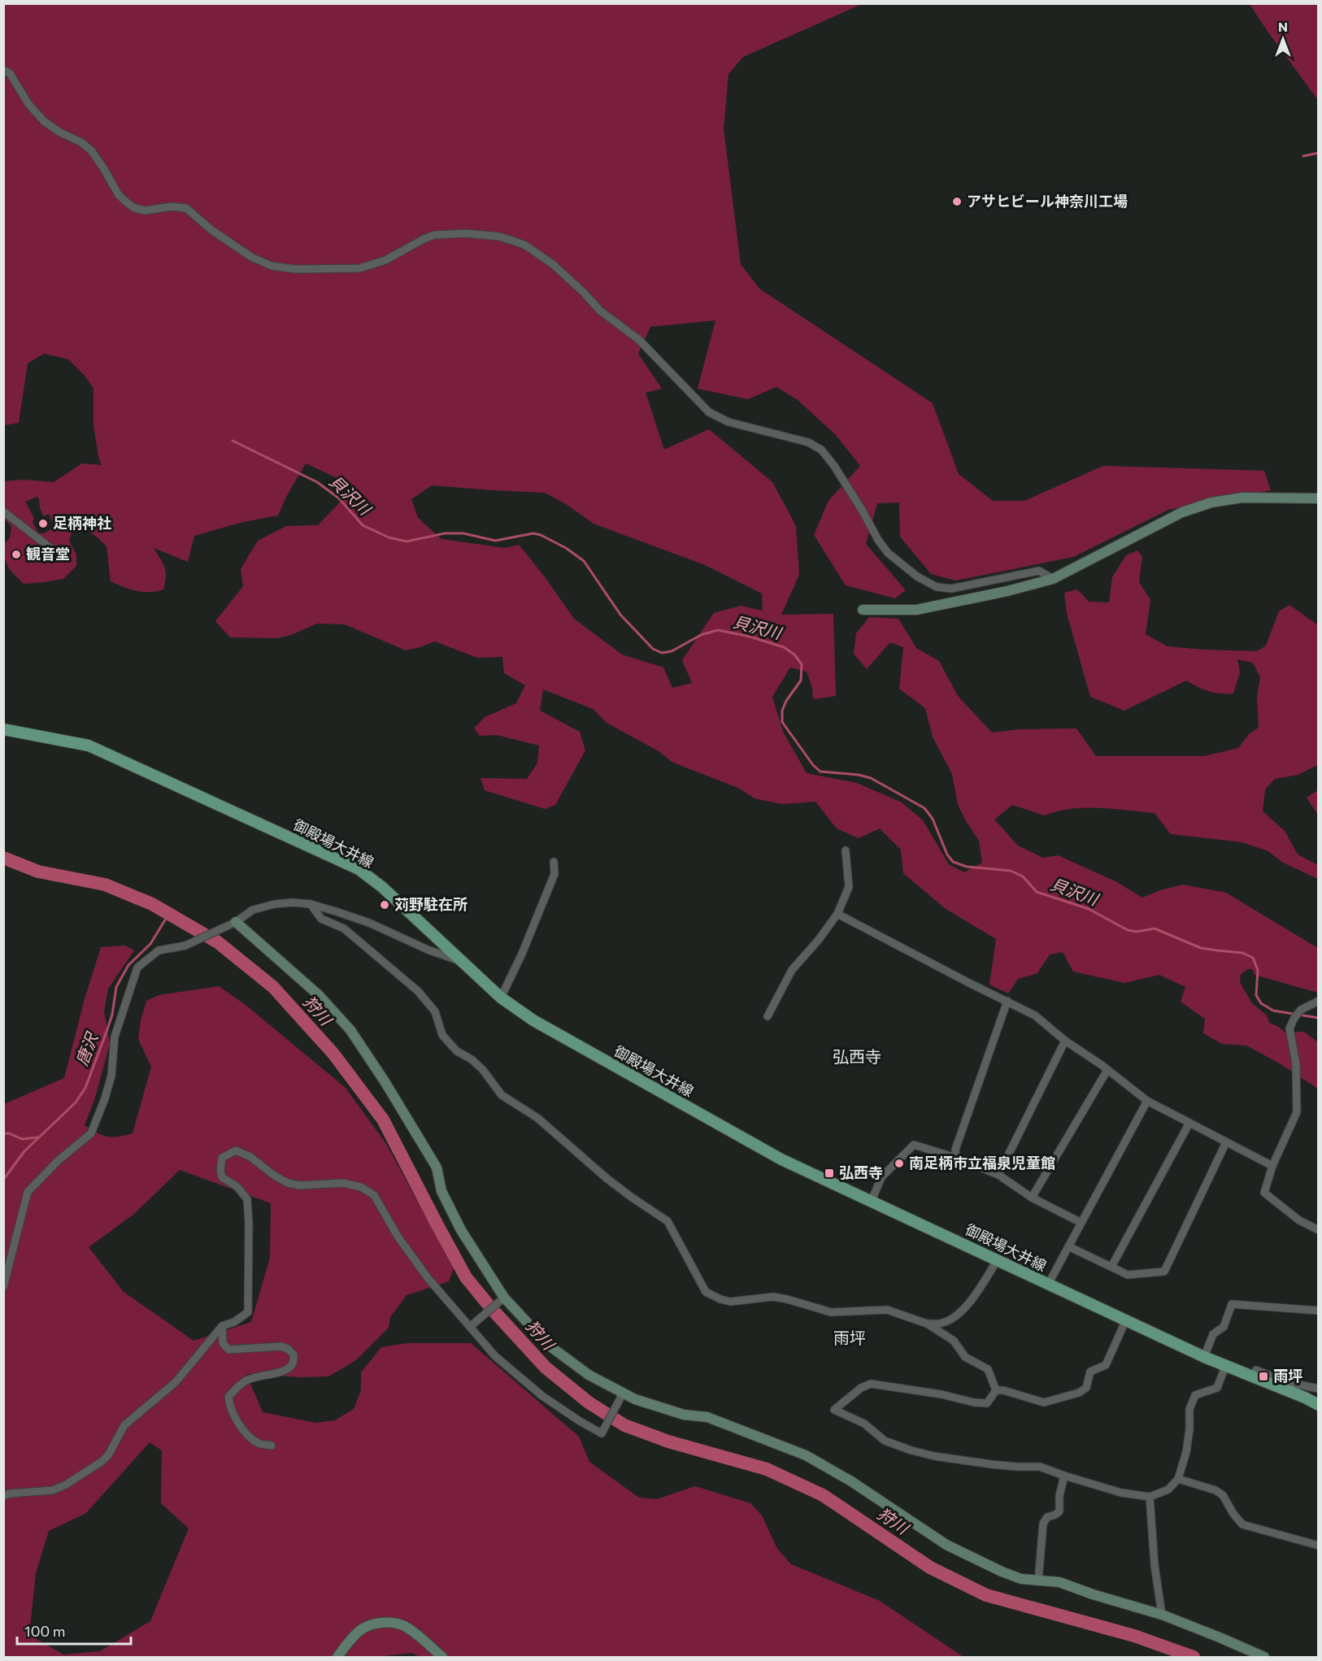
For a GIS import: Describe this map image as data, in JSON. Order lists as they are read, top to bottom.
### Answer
{
  "streets": {
    "main road": ["御殿場大井線"]
  },
  "districts": ["弘西寺", "雨坪"],
  "water": ["貝沢川", "狩川", "唐沢"],
  "places": {
    "other": [
      "アサヒビール神奈川工場",
      "足柄神社",
      "観音堂",
      "苅野駐在所",
      "南足柄市立福泉児童館"
    ],
    "transit": ["弘西寺", "雨坪"]
  },
  "scale_bar": "100 m",
  "north": "top"
}
